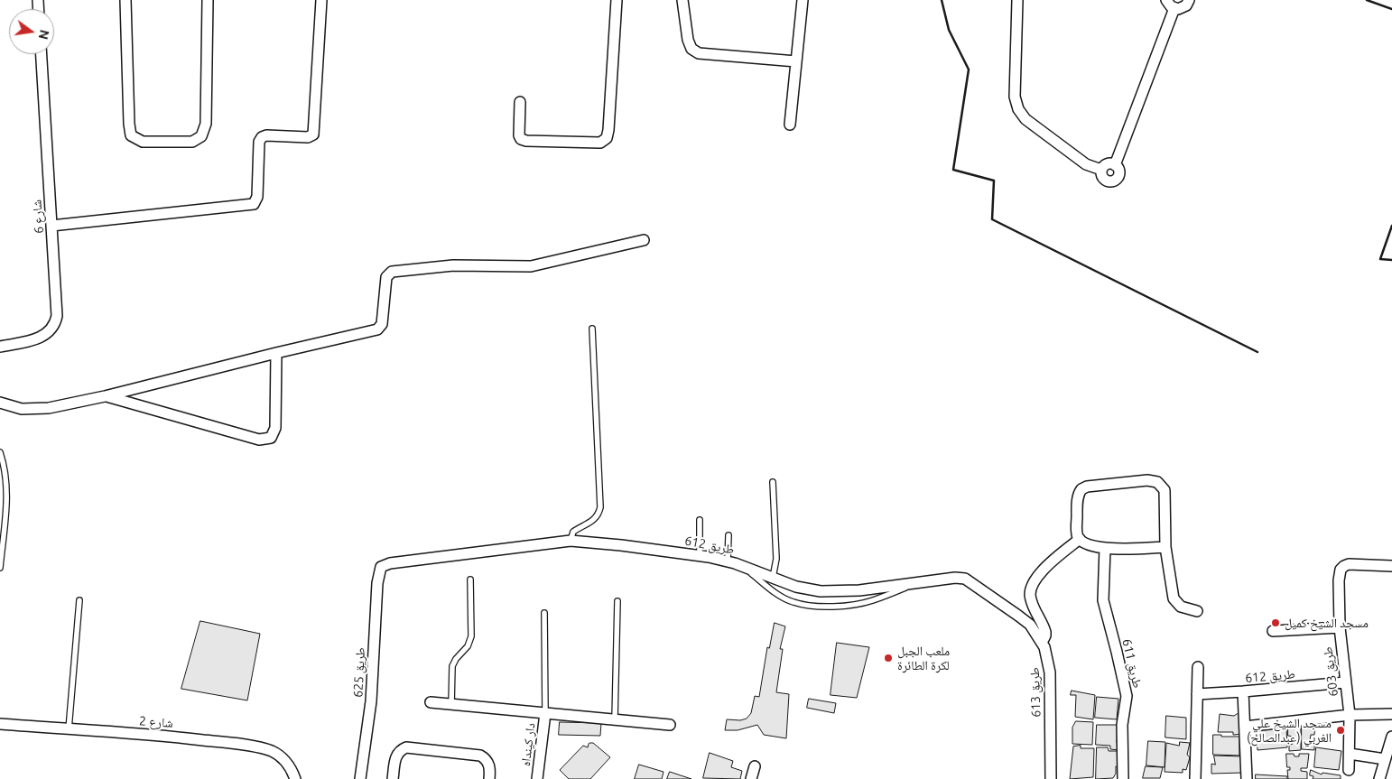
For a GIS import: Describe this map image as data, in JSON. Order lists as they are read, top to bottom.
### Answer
{
  "streets": {
    "street": [
      "شارع 6",
      "طريق 612",
      "طريق 611",
      "طريق 603",
      "طريق 625",
      "طريق 613",
      "شارع 2",
      "دار كينداه"
    ]
  },
  "crossings": [
    ["طريق 612", "طريق 603"],
    ["طريق 612", "طريق 625"],
    ["طريق 612", "طريق 613"]
  ],
  "places": ["مسجد الشيخ كميل", "ملعب الجبل لكرة الطائرة", "مسجد الشيخ علي الغربي (عبدالصالح)"],
  "north": "right"
}
